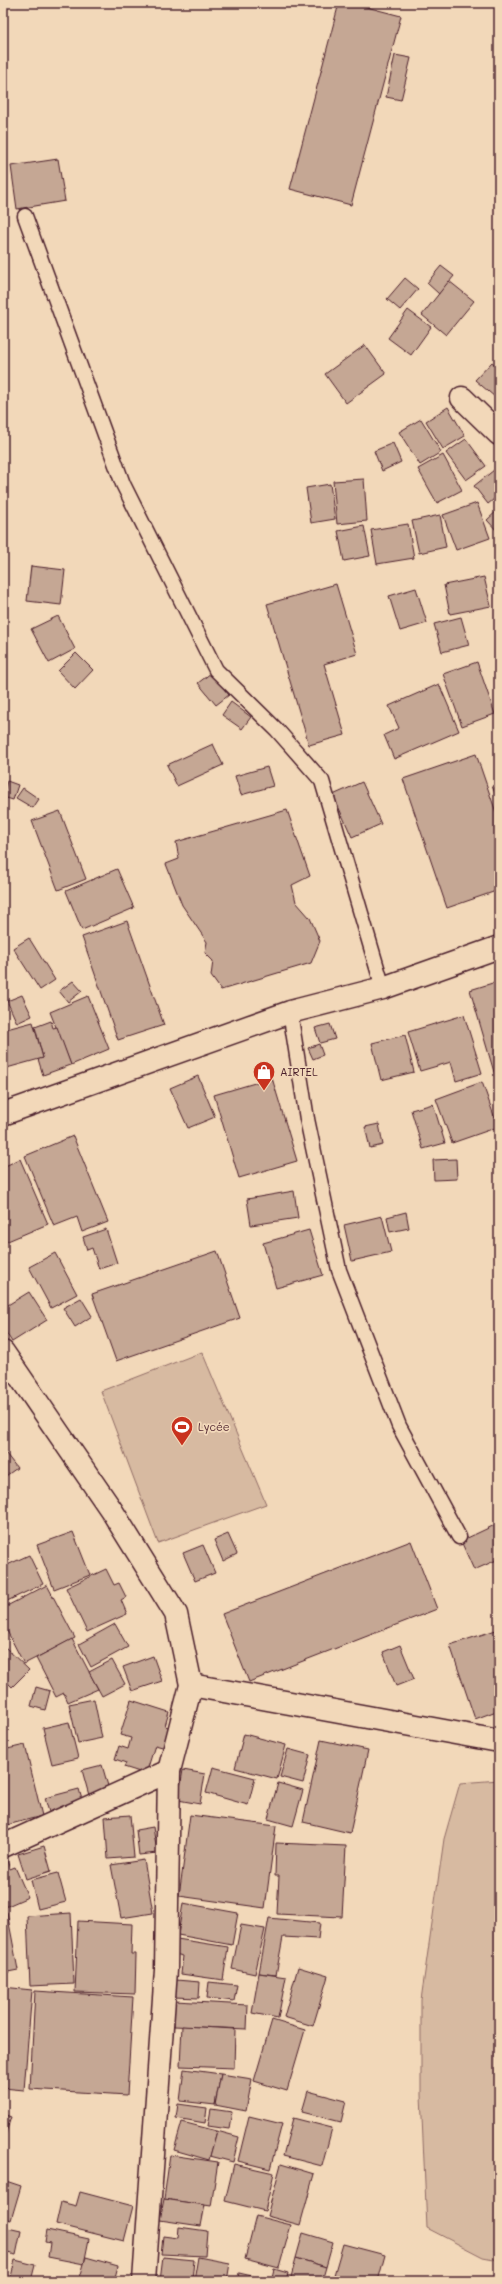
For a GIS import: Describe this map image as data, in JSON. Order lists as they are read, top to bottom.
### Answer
{
  "places": {
    "shop": ["AIRTEL"],
    "sports": ["Lycée"]
  }
}
